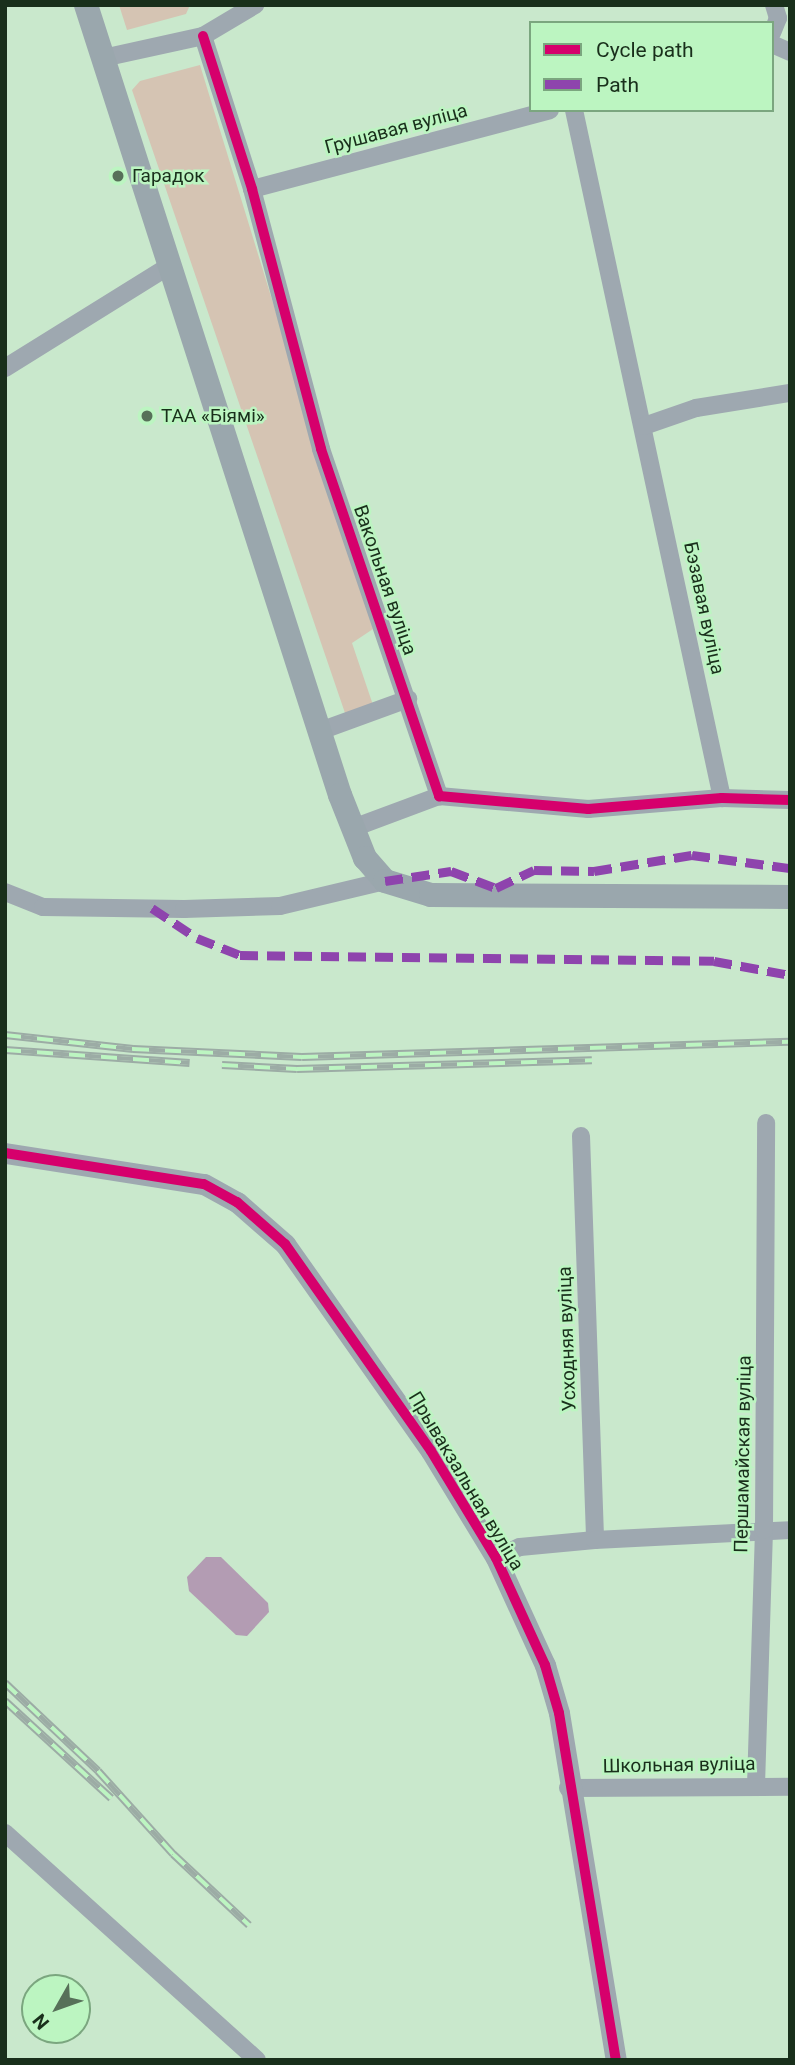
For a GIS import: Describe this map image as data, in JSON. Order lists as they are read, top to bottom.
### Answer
{
  "streets": {
    "street": [
      "Грушавая вуліца",
      "Вакольная вуліца",
      "Бэзавая вуліца",
      "Усходняя вуліца",
      "Першамайская вуліца",
      "Прывакзальная вуліца",
      "Школьная вуліца"
    ]
  },
  "crossings": [
    ["Грушавая вуліца", "Вакольная вуліца"],
    ["Першамайская вуліца", "Школьная вуліца"],
    ["Прывакзальная вуліца", "Школьная вуліца"]
  ],
  "places": ["Гарадок", "ТАА «Біямі»"],
  "legend": ["Cycle path", "Path"],
  "north": "bottom left"
}
